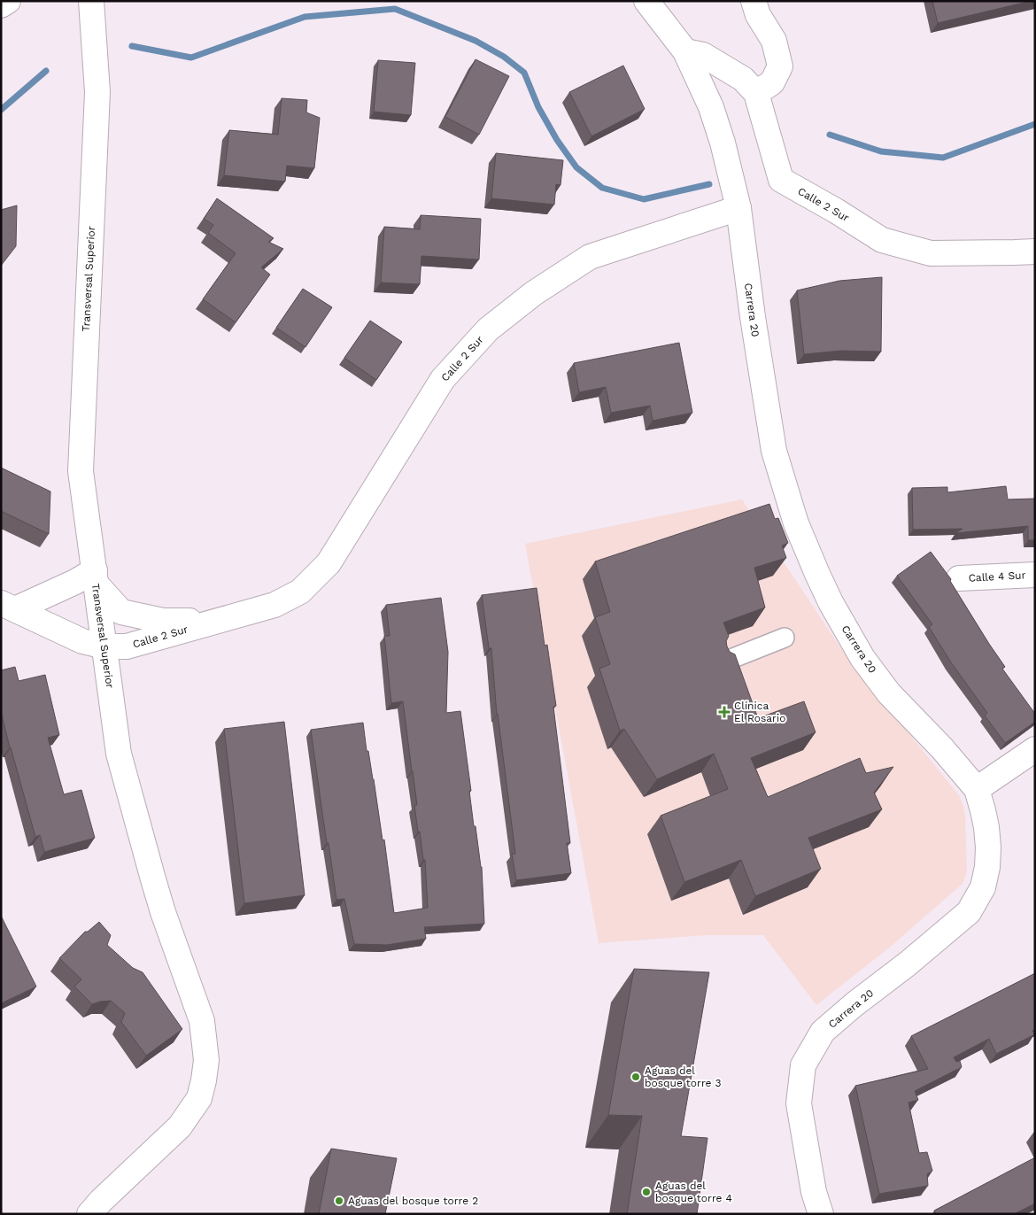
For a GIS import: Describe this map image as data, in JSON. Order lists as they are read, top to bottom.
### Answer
{
  "streets": {
    "street": [
      "Calle 2 Sur",
      "Transversal Superior",
      "Carrera 20",
      "Calle 4 Sur"
    ]
  },
  "crossings": [
    ["Calle 2 Sur", "Transversal Superior"],
    ["Calle 2 Sur", "Carrera 20"]
  ],
  "places": {
    "health": ["Clínica El Rosario"],
    "other": ["Aguas del bosque torre 3", "Aguas del bosque torre 4", "Aguas del bosque torre 2"]
  }
}
